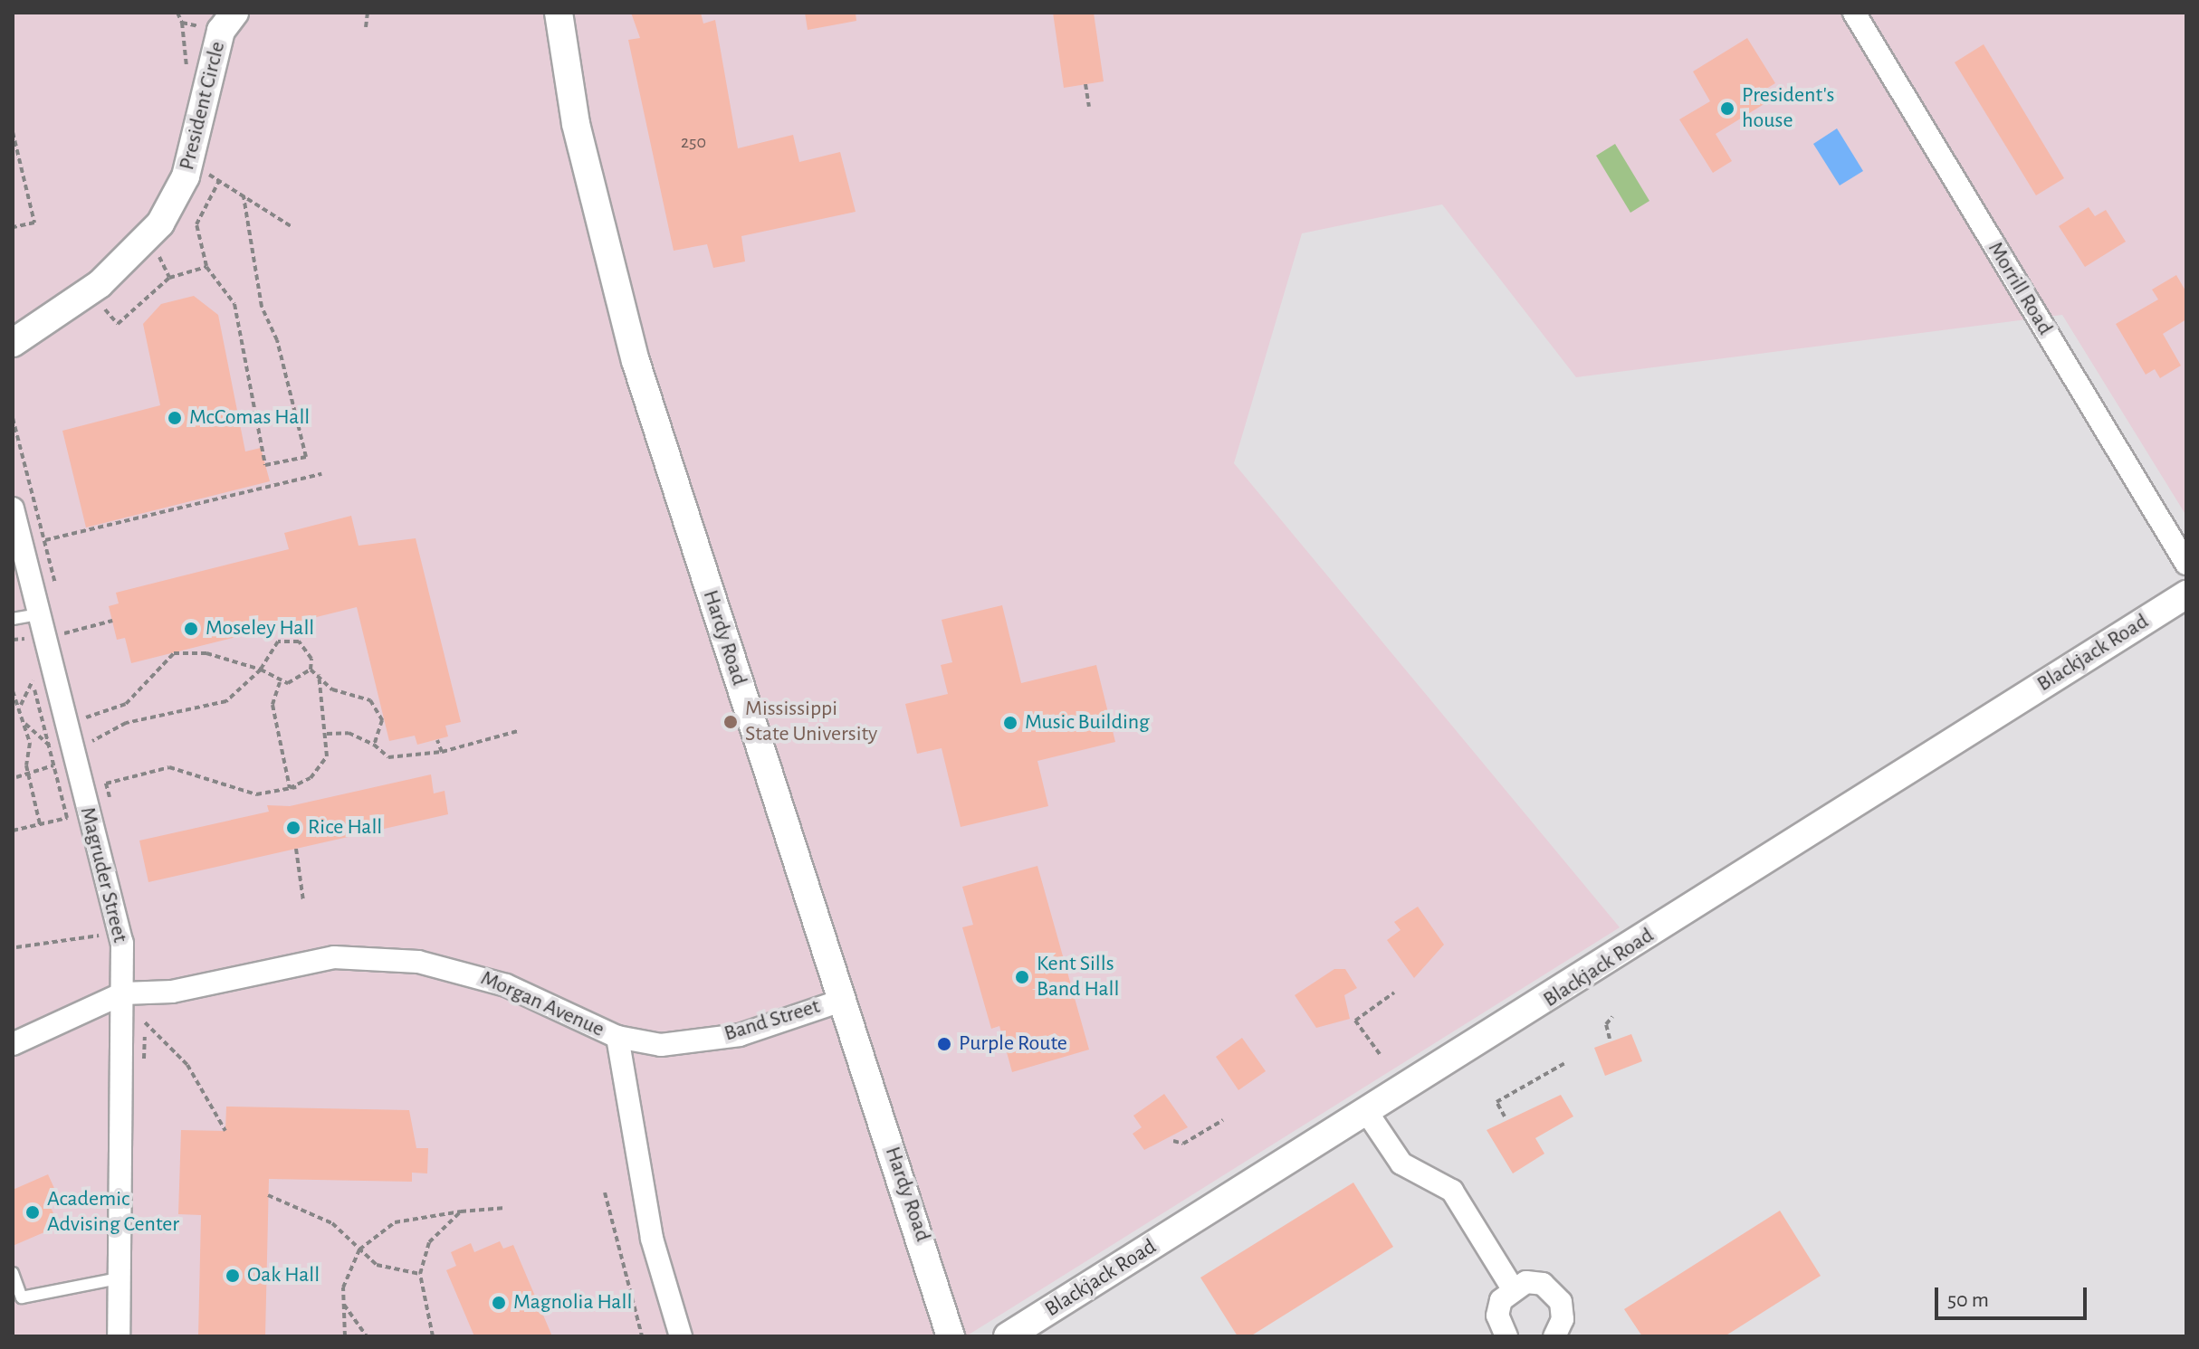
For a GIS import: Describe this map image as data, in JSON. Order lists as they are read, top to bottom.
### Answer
{
  "streets": {
    "street": [
      "President Circle",
      "Morrill Road",
      "Hardy Road",
      "Blackjack Road",
      "Magruder Street",
      "Morgan Avenue",
      "Band Street"
    ]
  },
  "crossings": [
    ["Hardy Road", "Band Street"],
    ["Magruder Street", "Morgan Avenue"],
    ["Morgan Avenue", "Band Street"]
  ],
  "places": [
    "President's house",
    "McComas Hall",
    "Moseley Hall",
    "Mississippi State University",
    "Music Building",
    "Rice Hall",
    "Kent Sills Band Hall",
    "Purple Route",
    "Academic Advising Center",
    "Oak Hall",
    "Magnolia Hall"
  ],
  "house_numbers": ["250"],
  "scale_bar": "50 m"
}
